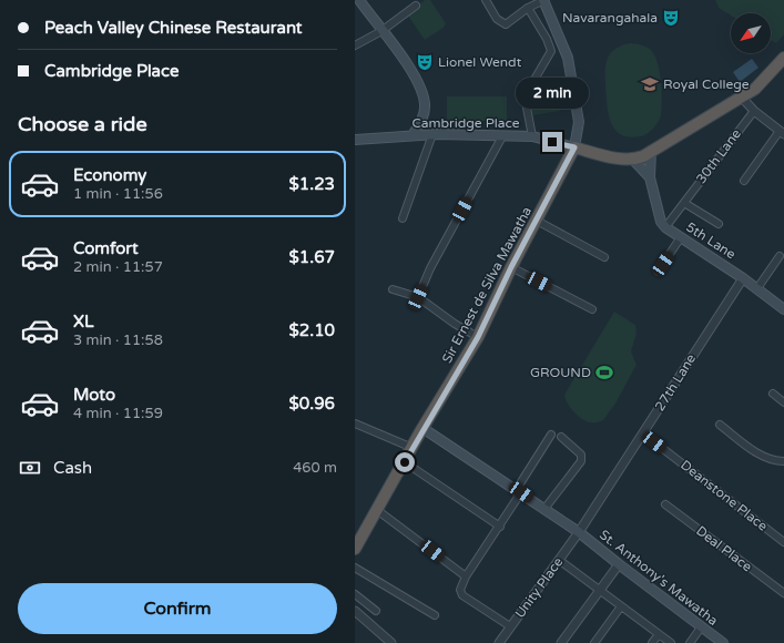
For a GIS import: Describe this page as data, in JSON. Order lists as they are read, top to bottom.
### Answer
{
  "streets": {
    "highway": ["Sir Ernest de Silva Mawatha"],
    "main road": ["Cambridge Place", "5th Lane", "St. Anthony's Mawatha"],
    "street": [
      "30th Lane",
      "27th Lane",
      "Deanstone Place",
      "Deal Place",
      "Unity Place"
    ]
  },
  "crossings": [
    ["Cambridge Place", "Sir Ernest de Silva Mawatha"],
    ["30th Lane", "5th Lane"],
    ["5th Lane", "27th Lane"],
    ["Sir Ernest de Silva Mawatha", "St. Anthony's Mawatha"],
    ["27th Lane", "Deanstone Place"],
    ["27th Lane", "St. Anthony's Mawatha"],
    ["27th Lane", "Unity Place"],
    ["St. Anthony's Mawatha", "Unity Place"]
  ],
  "places": {
    "theatre": ["Navarangahala", "Lionel Wendt"],
    "school or university": ["Royal College"],
    "sports": ["GROUND"]
  },
  "north": "bottom left",
  "page": {
    "banner": ["Peach Valley Chinese Restaurant", "Cambridge Place"],
    "bubble": "2 min",
    "heading": "Choose a ride",
    "list": [
      {
        "name": "Economy",
        "note": "1 min · 11:56",
        "value": "$1.23"
      },
      {
        "name": "Comfort",
        "note": "2 min · 11:57",
        "value": "$1.67"
      },
      {
        "name": "XL",
        "note": "3 min · 11:58",
        "value": "$2.10"
      },
      {
        "name": "Moto",
        "note": "4 min · 11:59",
        "value": "$0.96"
      }
    ],
    "pay": ["Cash", "460 m"],
    "buttons": "Confirm"
  }
}
